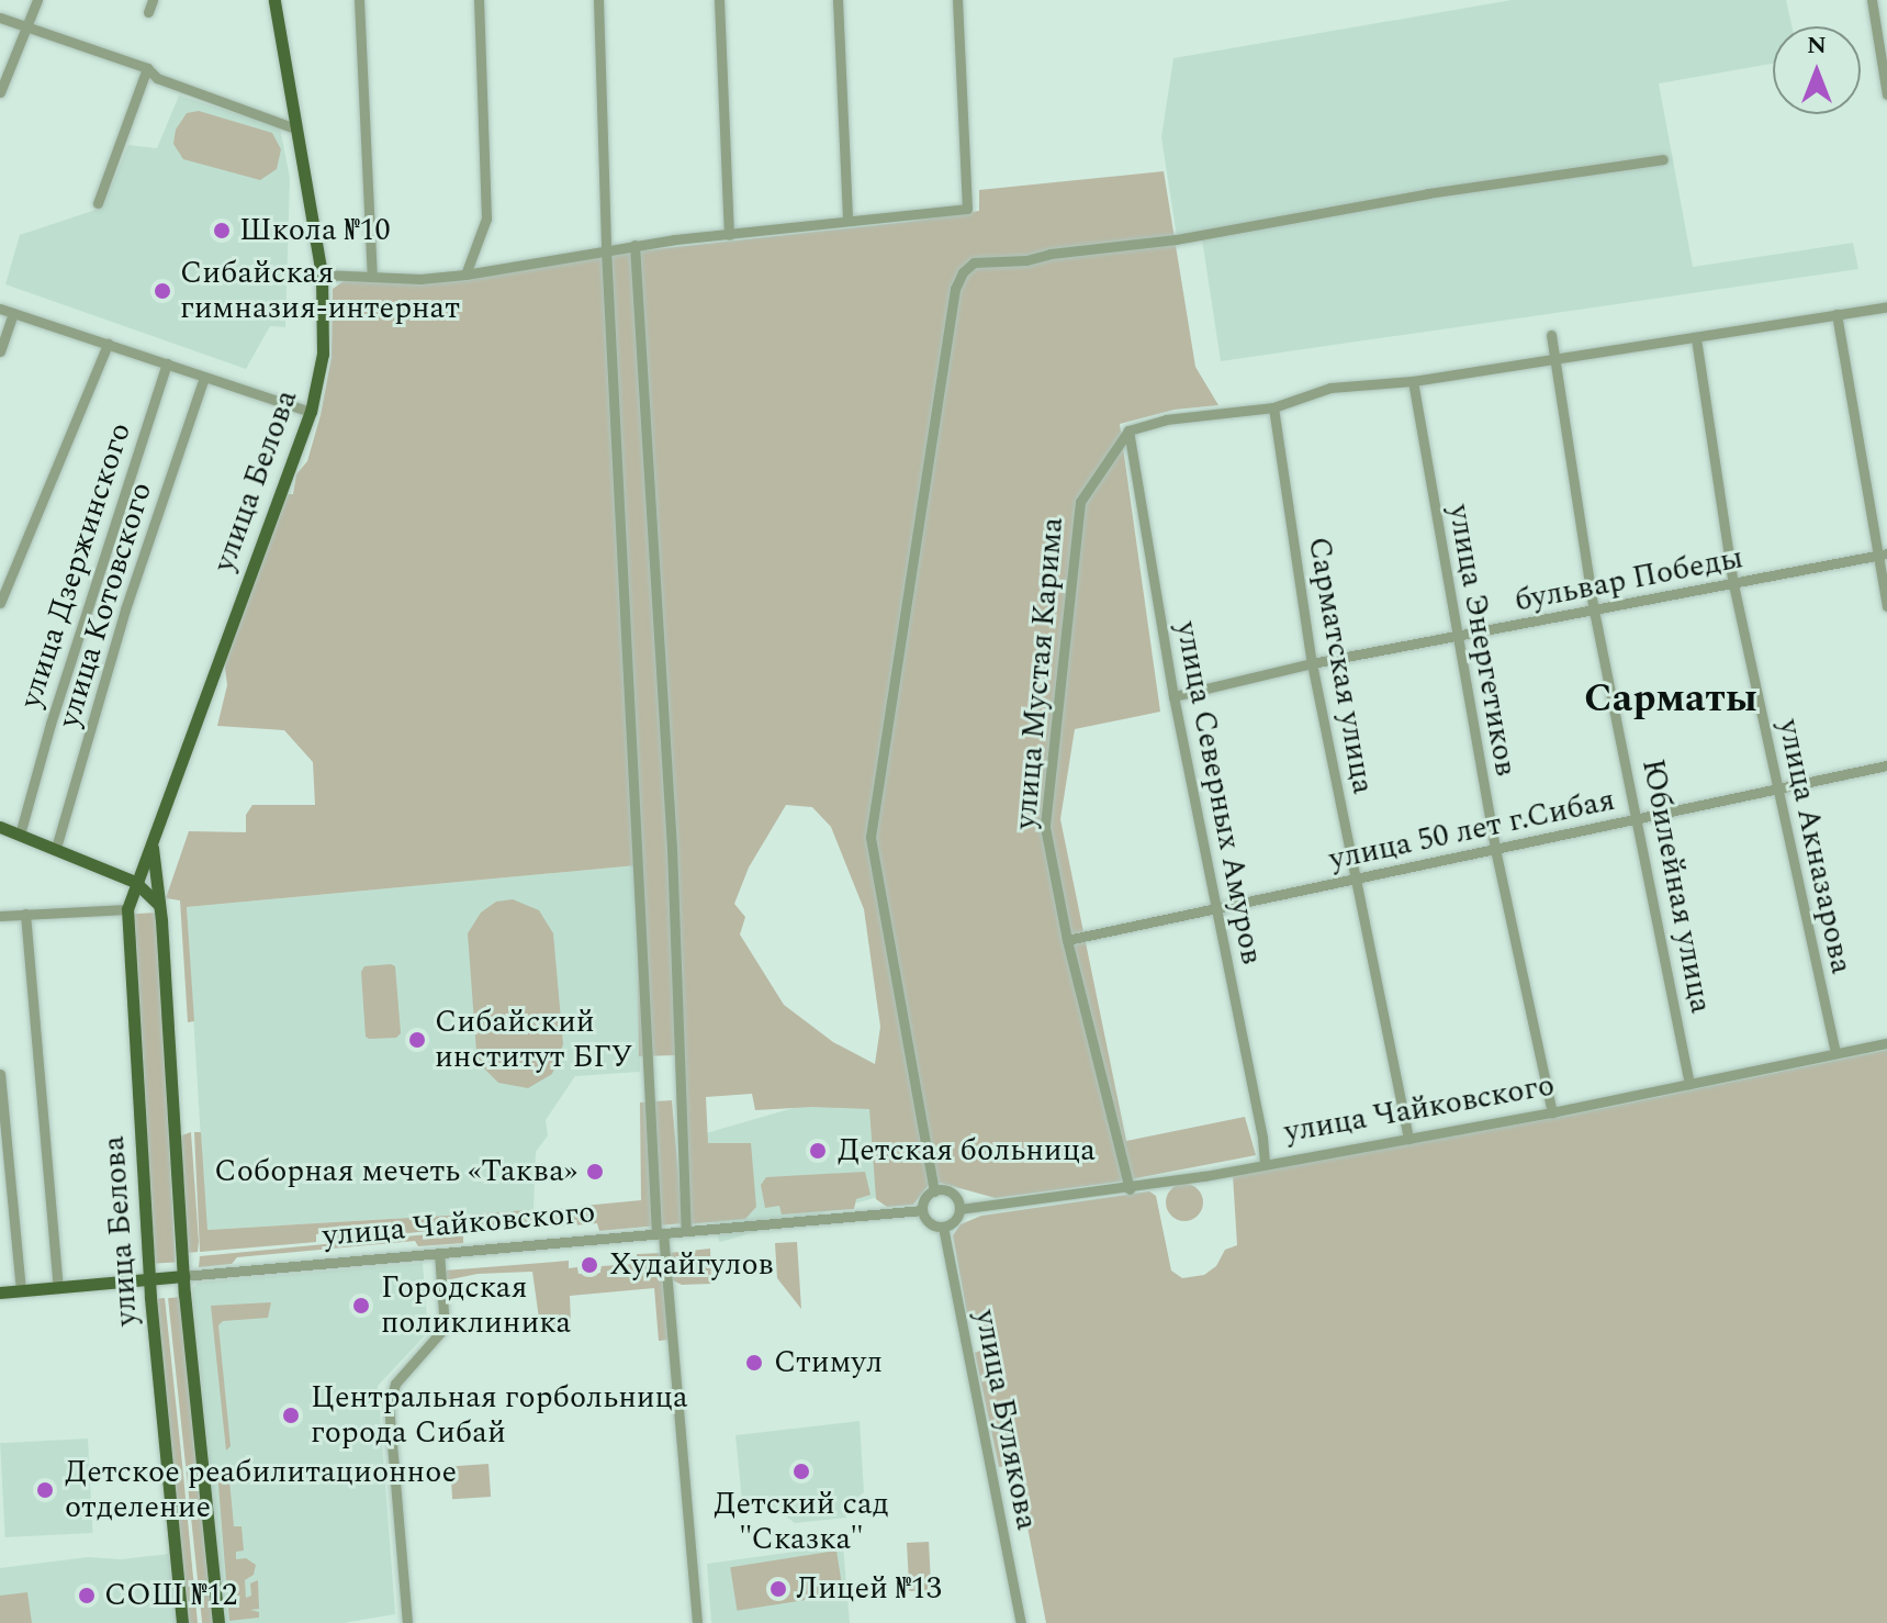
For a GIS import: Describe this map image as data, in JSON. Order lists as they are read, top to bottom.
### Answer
{
  "streets": {
    "main road": ["улица Белова", "улица Чайковского"],
    "street": [
      "улица Дзержинского",
      "бульвар Победы",
      "улица Котовского",
      "улица Энергетиков",
      "Сарматская улица",
      "улица Мустая Карима",
      "улица Северных Амуров",
      "улица 50 лет г.Сибая",
      "улица Акназарова",
      "Юбилейная улица",
      "улица Булякова"
    ]
  },
  "crossings": [
    ["улица Белова", "улица Чайковского"],
    ["бульвар Победы", "улица Энергетиков"],
    ["бульвар Победы", "Сарматская улица"],
    ["бульвар Победы", "улица Северных Амуров"],
    ["бульвар Победы", "улица Акназарова"],
    ["бульвар Победы", "Юбилейная улица"],
    ["улица Энергетиков", "улица 50 лет г.Сибая"],
    ["улица Энергетиков", "улица Чайковского"],
    ["Сарматская улица", "улица 50 лет г.Сибая"],
    ["Сарматская улица", "улица Чайковского"],
    ["улица Мустая Карима", "улица Северных Амуров"],
    ["улица Мустая Карима", "улица 50 лет г.Сибая"],
    ["улица Мустая Карима", "улица Чайковского"],
    ["улица Северных Амуров", "улица 50 лет г.Сибая"],
    ["улица Северных Амуров", "улица Чайковского"],
    ["улица 50 лет г.Сибая", "улица Акназарова"],
    ["улица 50 лет г.Сибая", "Юбилейная улица"],
    ["улица Акназарова", "улица Чайковского"],
    ["Юбилейная улица", "улица Чайковского"],
    ["улица Чайковского", "улица Булякова"]
  ],
  "districts": ["Сарматы"],
  "places": [
    "Школа №10",
    "Сибайская гимназия-интернат",
    "Сибайский институт БГУ",
    "Детская больница",
    "Соборная мечеть «Таква»",
    "Худайгулов",
    "Городская поликлиника",
    "Стимул",
    "Центральная горбольница города Сибай",
    "Детский сад \"Сказка\"",
    "Детское реабилитационное отделение",
    "Лицей №13",
    "СОШ №12"
  ],
  "north": "top"
}
